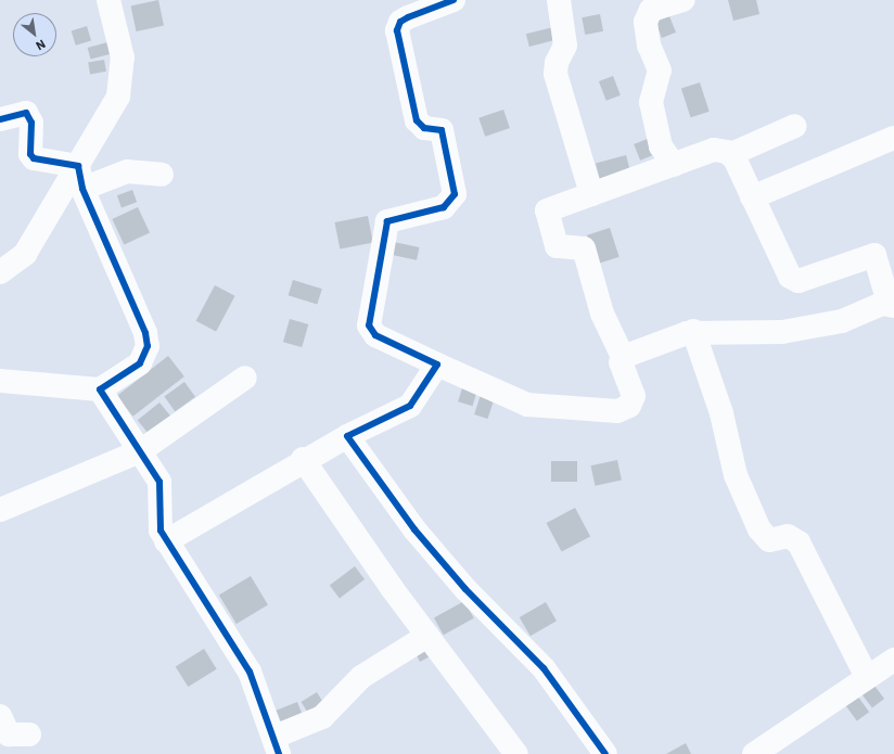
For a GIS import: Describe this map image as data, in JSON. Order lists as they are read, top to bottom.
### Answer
{
  "north": "bottom right"
}
